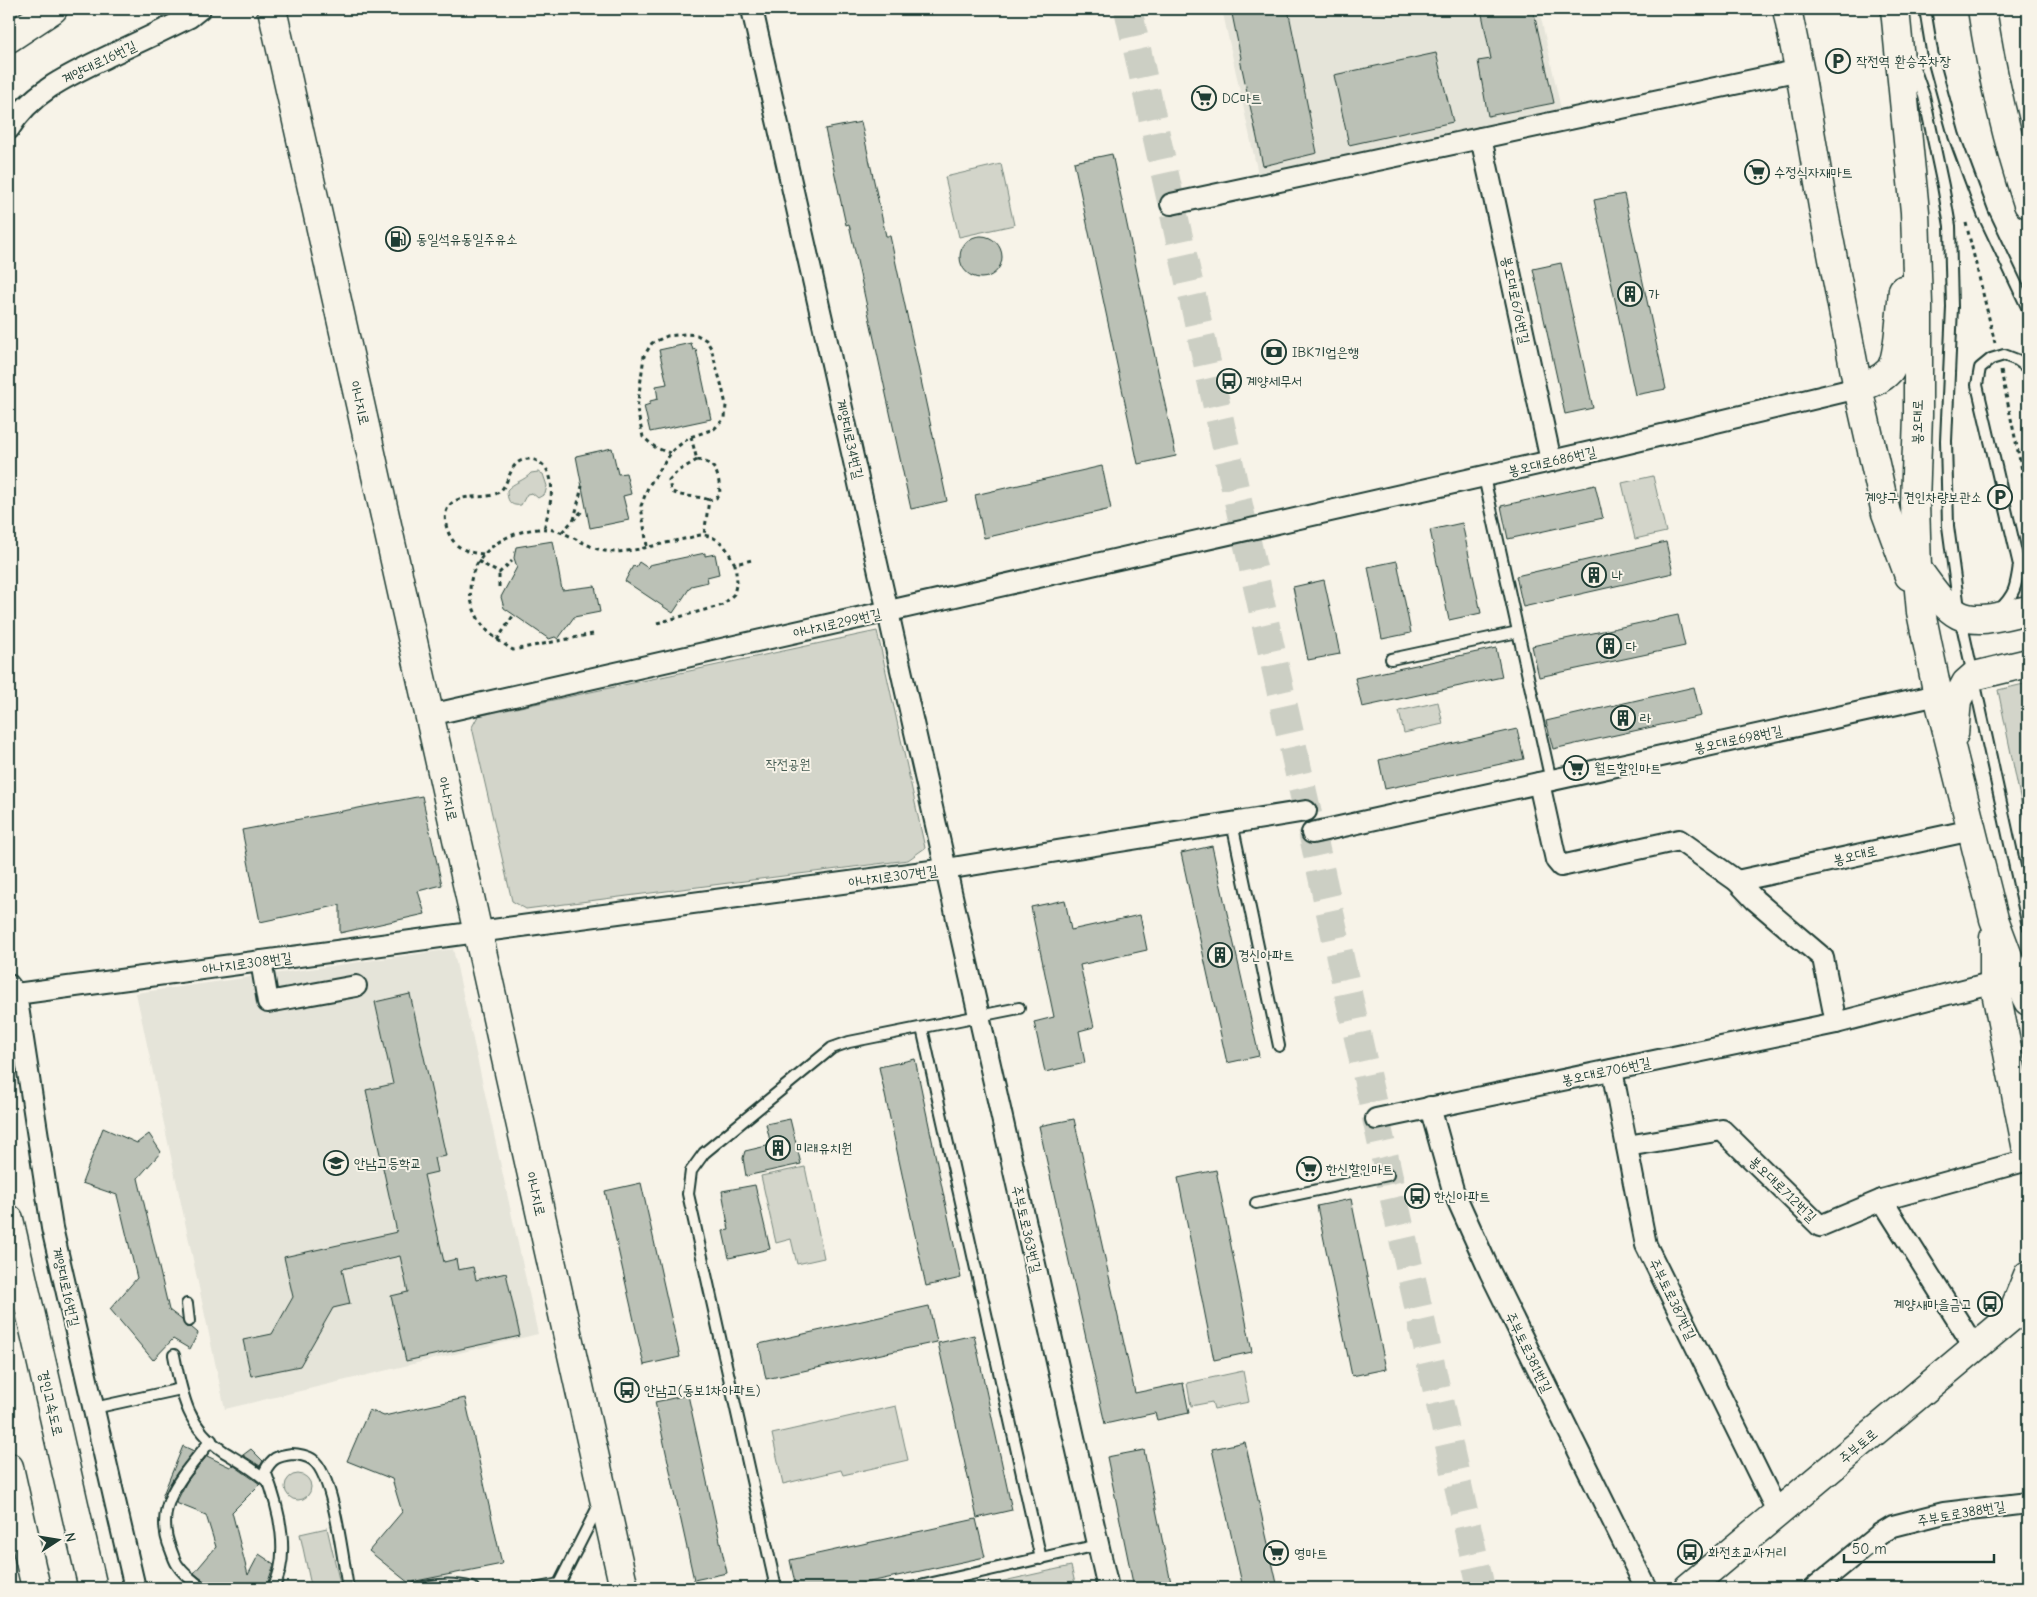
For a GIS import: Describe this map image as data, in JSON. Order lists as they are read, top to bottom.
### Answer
{
  "streets": {
    "main road": [
      "아나지로",
      "봉오대로",
      "경인고속도로",
      "주부토로"
    ],
    "street": [
      "계양대로16번길",
      "봉오대로676번길",
      "계양대로34번길",
      "봉오대로686번길",
      "아나지로299번길",
      "봉오대로698번길",
      "아나지로307번길",
      "아나지로308번길",
      "봉오대로706번길",
      "봉오대로712번길",
      "주부토로363번길",
      "주부토로387번길",
      "주부토로381번길",
      "주부토로388번길"
    ]
  },
  "crossings": [
    ["계양대로16번길", "아나지로308번길"],
    ["봉오대로676번길", "봉오대로686번길"],
    ["아나지로", "아나지로299번길"],
    ["아나지로", "아나지로307번길"],
    ["아나지로", "아나지로308번길"],
    ["봉오대로", "봉오대로698번길"],
    ["계양대로34번길", "아나지로299번길"],
    ["계양대로34번길", "아나지로307번길"],
    ["계양대로34번길", "주부토로363번길"],
    ["봉오대로686번길", "아나지로299번길"],
    ["아나지로307번길", "아나지로308번길"],
    ["아나지로307번길", "주부토로363번길"],
    ["봉오대로706번길", "주부토로387번길"],
    ["봉오대로706번길", "주부토로381번길"],
    ["봉오대로712번길", "주부토로387번길"],
    ["주부토로387번길", "주부토로"]
  ],
  "parks": ["작전공원"],
  "places": {
    "parking": ["작전역 환승주차장", "계양구 견인차량보관소"],
    "supermarket": [
      "DC마트",
      "수정식자재마트",
      "월드할인마트",
      "한신할인마트",
      "영마트"
    ],
    "fuel station": ["동일석유동일주유소"],
    "building": [
      "가",
      "나",
      "다",
      "라",
      "경신아파트",
      "미래유치원"
    ],
    "bank": ["IBK기업은행"],
    "bus stop": [
      "계양세무서",
      "한신아파트",
      "계양새마을금고",
      "안남고(동보1차아파트)",
      "화전초교사거리"
    ],
    "school or university": ["안남고등학교"]
  },
  "scale_bar": "50 m",
  "north": "right"
}
